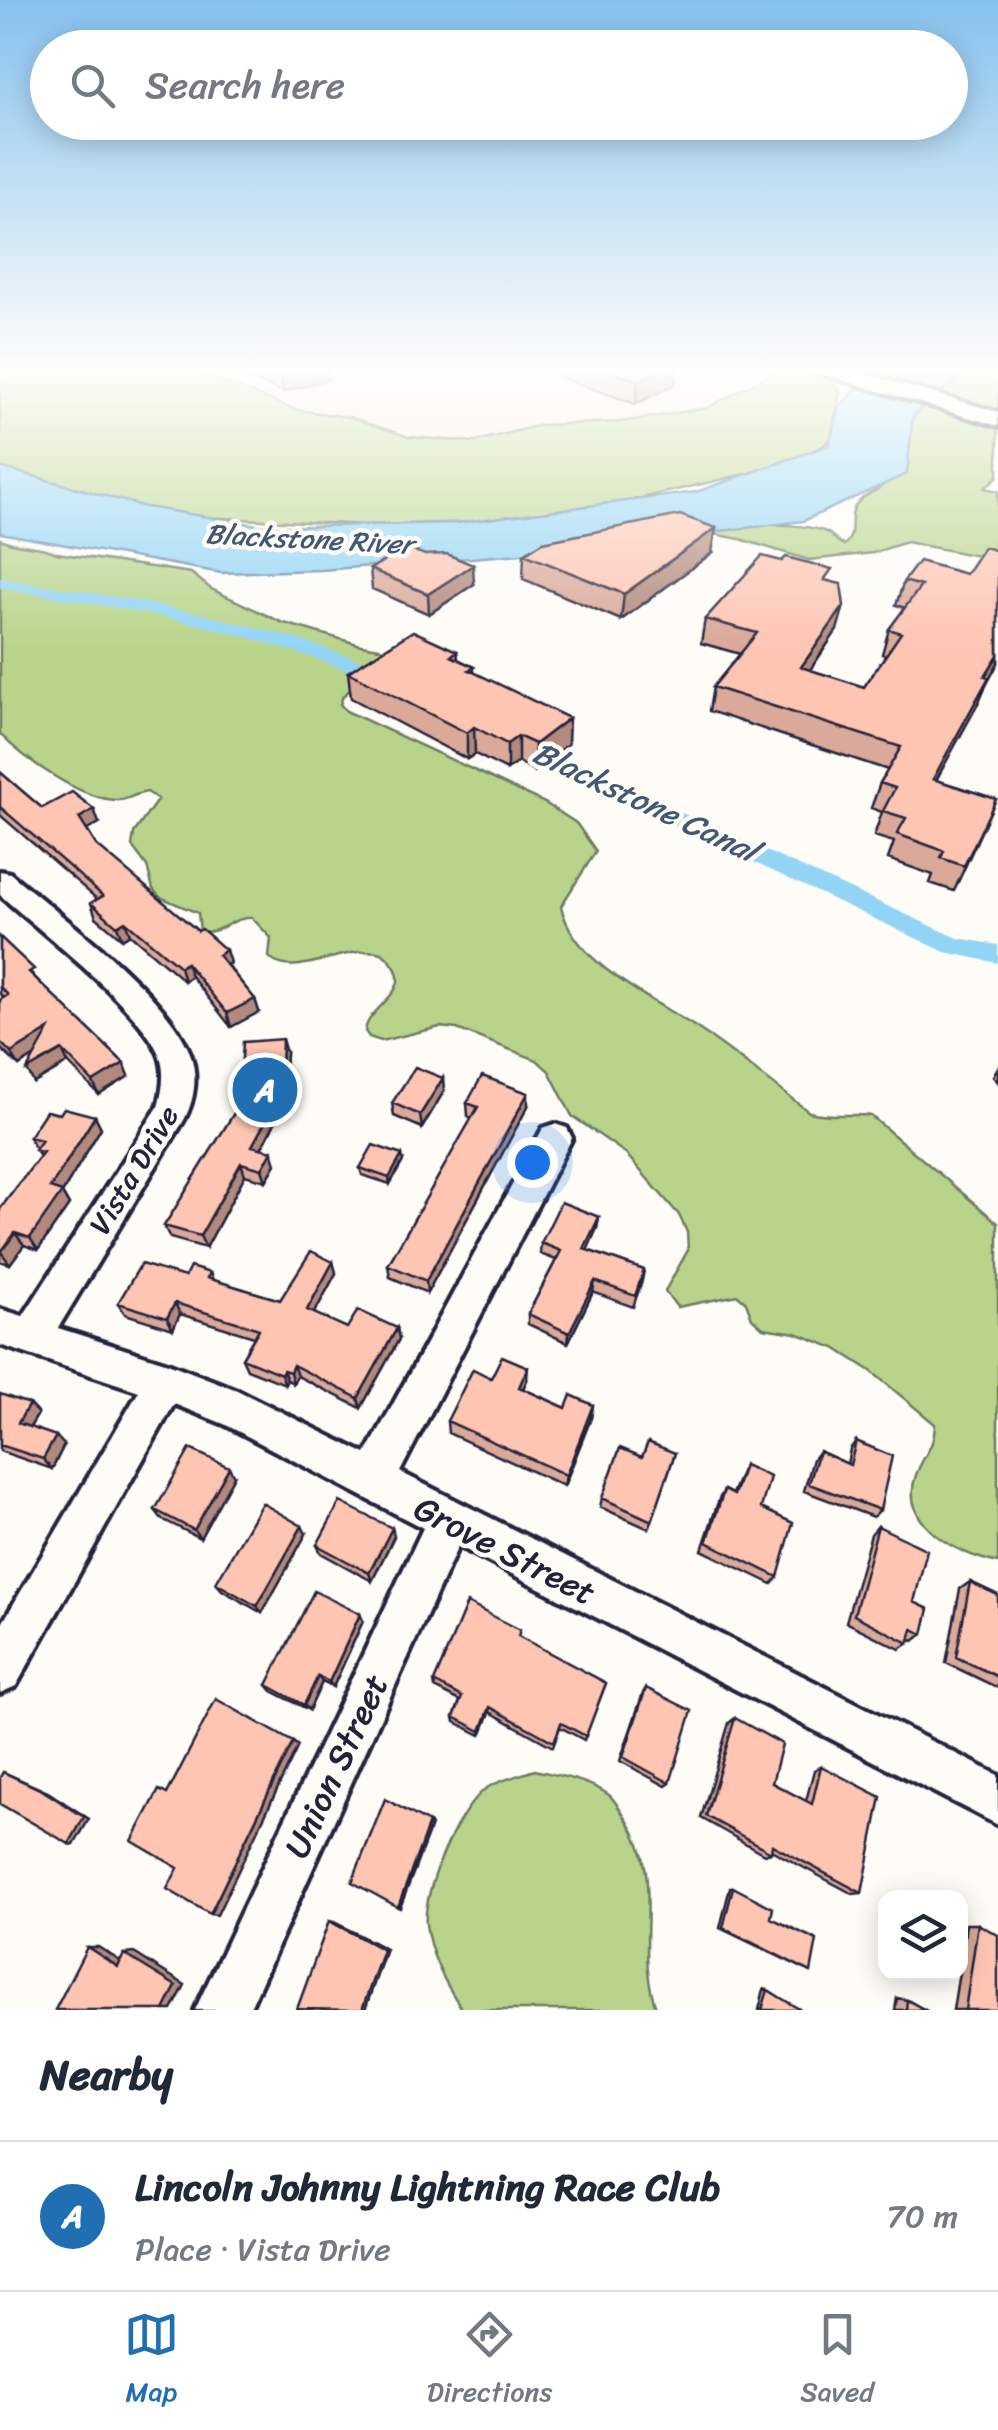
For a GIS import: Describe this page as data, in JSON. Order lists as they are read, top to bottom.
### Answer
{
  "streets": {
    "street": ["Vista Drive", "Grove Street", "Union Street"]
  },
  "crossings": [
    ["Vista Drive", "Grove Street"],
    ["Grove Street", "Union Street"]
  ],
  "water": ["Blackstone River", "Blackstone Canal"],
  "page": {
    "search": "Search here",
    "pins": "A",
    "heading": "Nearby",
    "list": [
      {
        "mark": "A",
        "name": "Lincoln Johnny Lightning Race Club",
        "note": "Place · Vista Drive",
        "value": "70 m"
      }
    ],
    "nav": ["Map", "Directions", "Saved"]
  }
}
